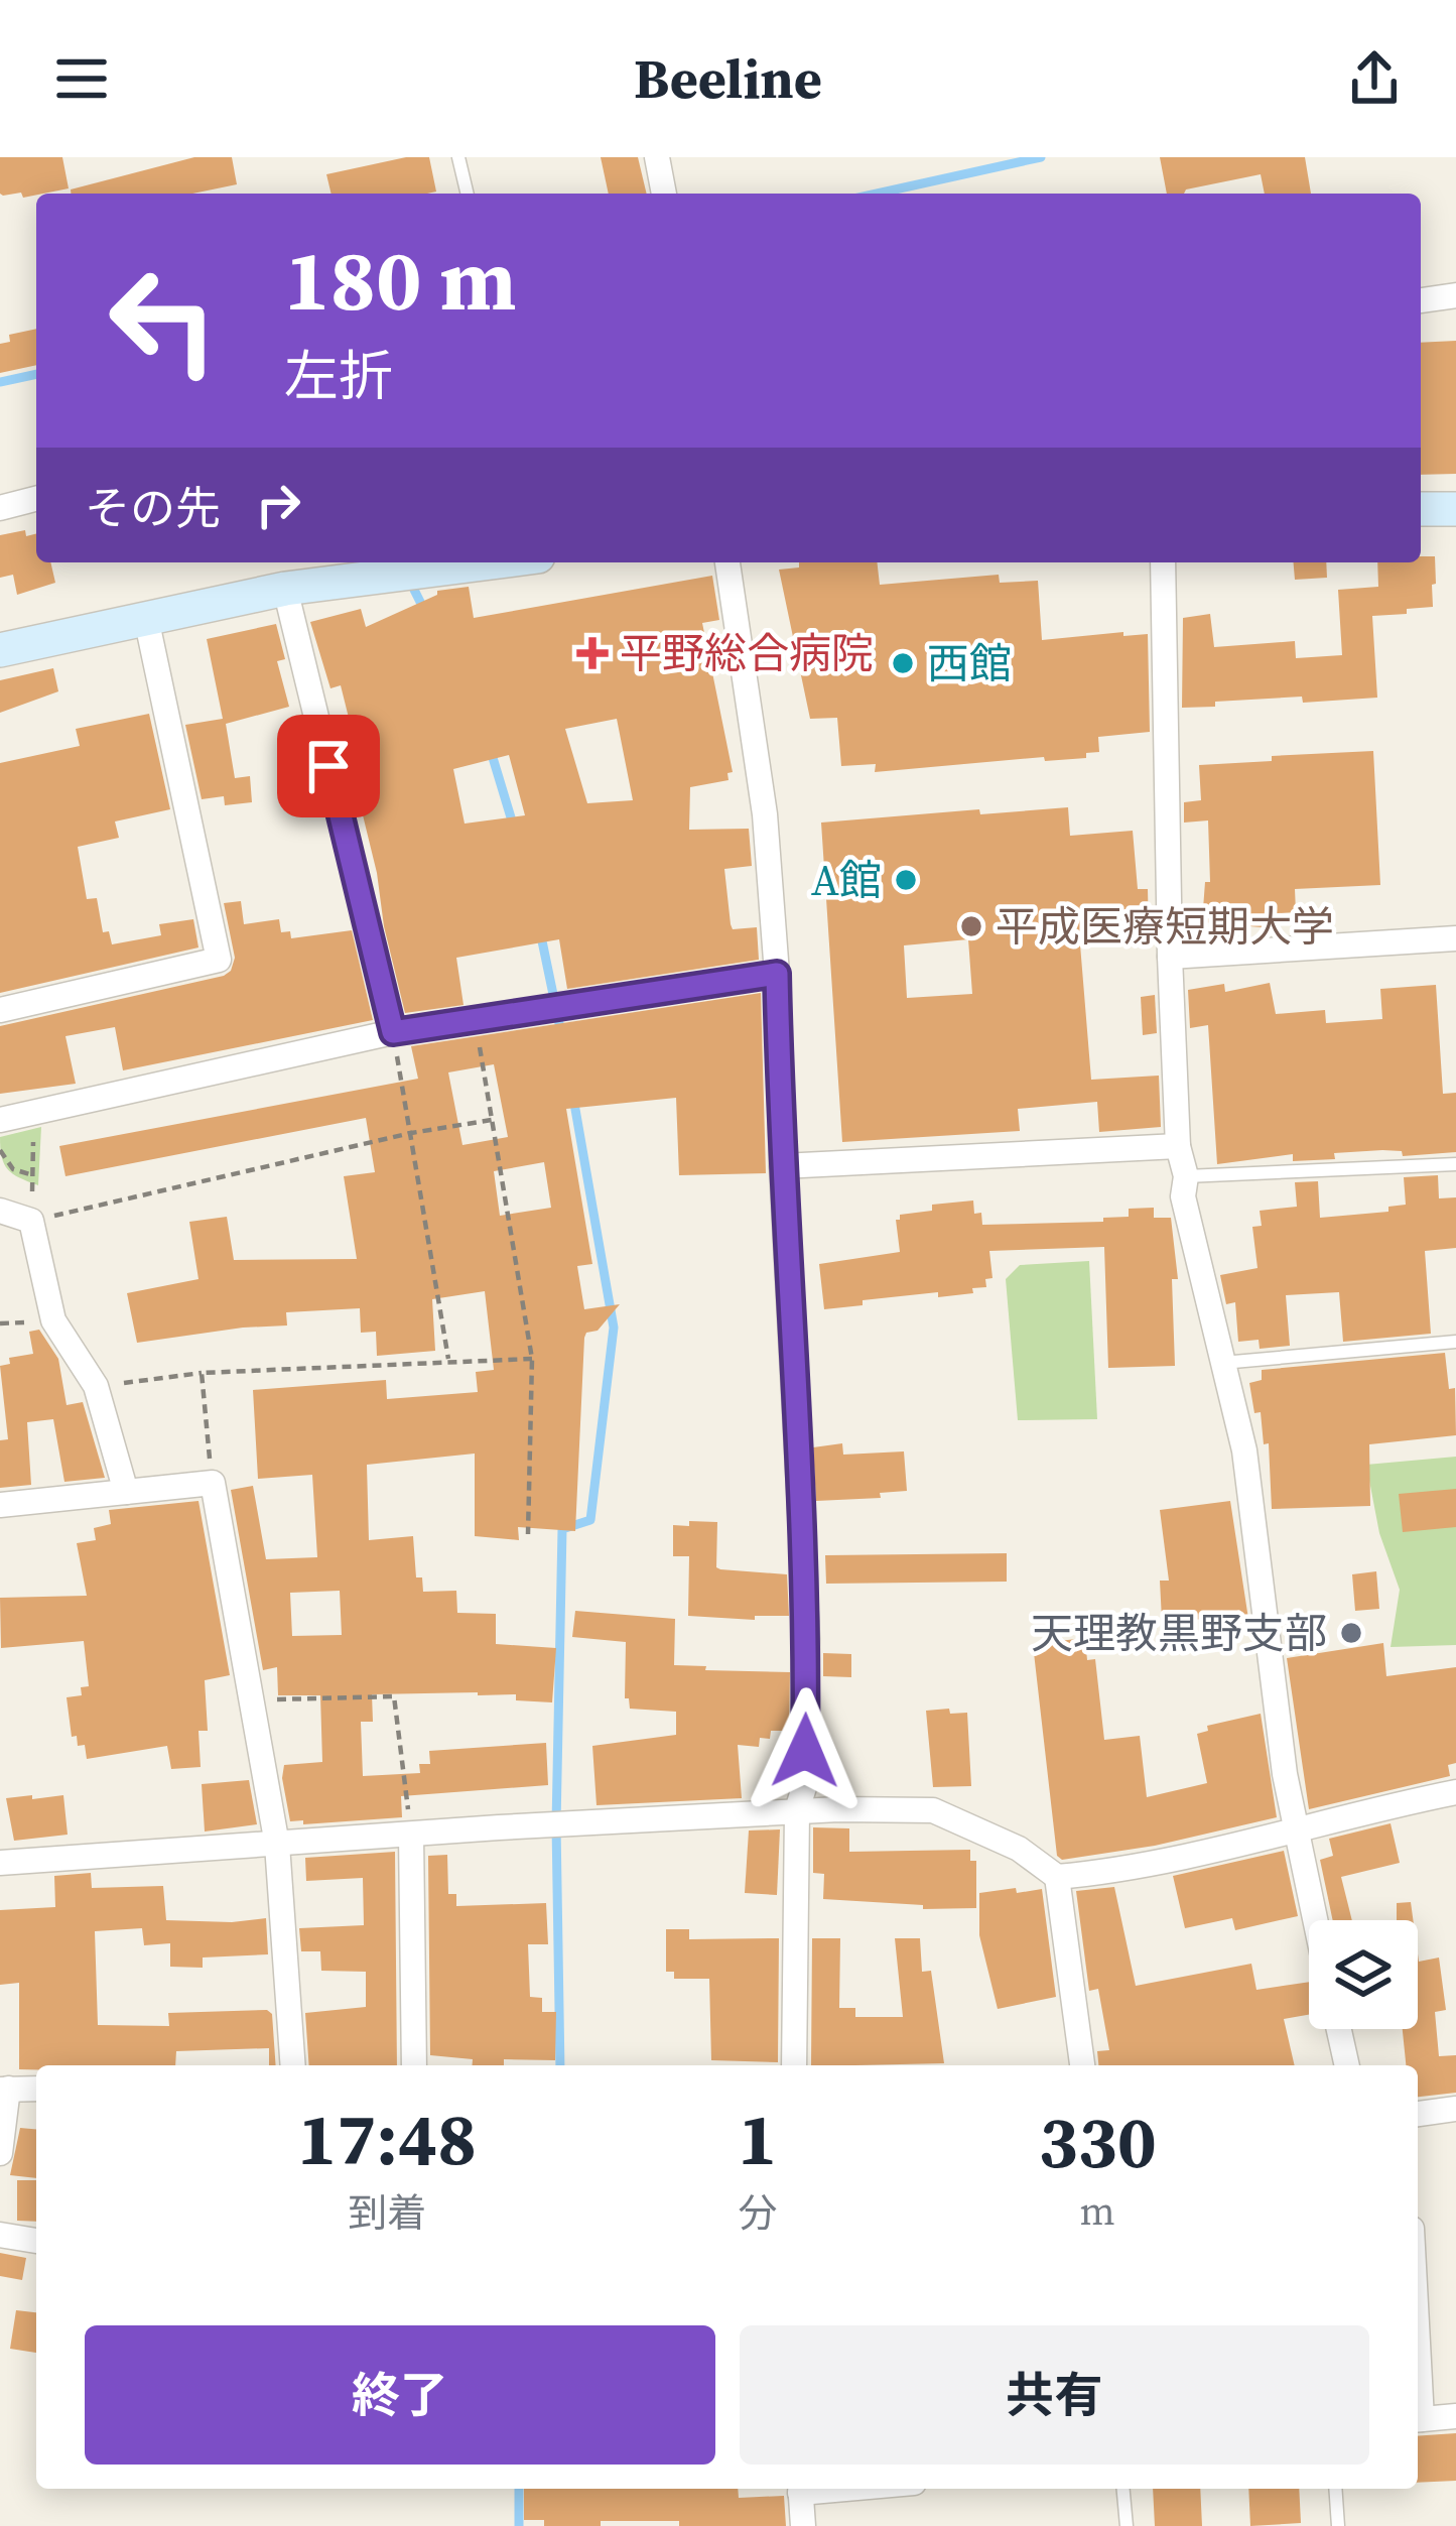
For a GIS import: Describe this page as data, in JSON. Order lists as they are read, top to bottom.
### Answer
{
  "places": {
    "health": ["平野総合病院"],
    "other": [
      "西館",
      "A館",
      "平成医療短期大学",
      "天理教黒野支部"
    ]
  },
  "page": {
    "header": "Beeline",
    "turn": ["180 m", "左折"],
    "then": "その先",
    "eta": [
      "17:48",
      "到着",
      "1",
      "分",
      "330",
      "m"
    ],
    "buttons": ["終了", "共有"]
  }
}
